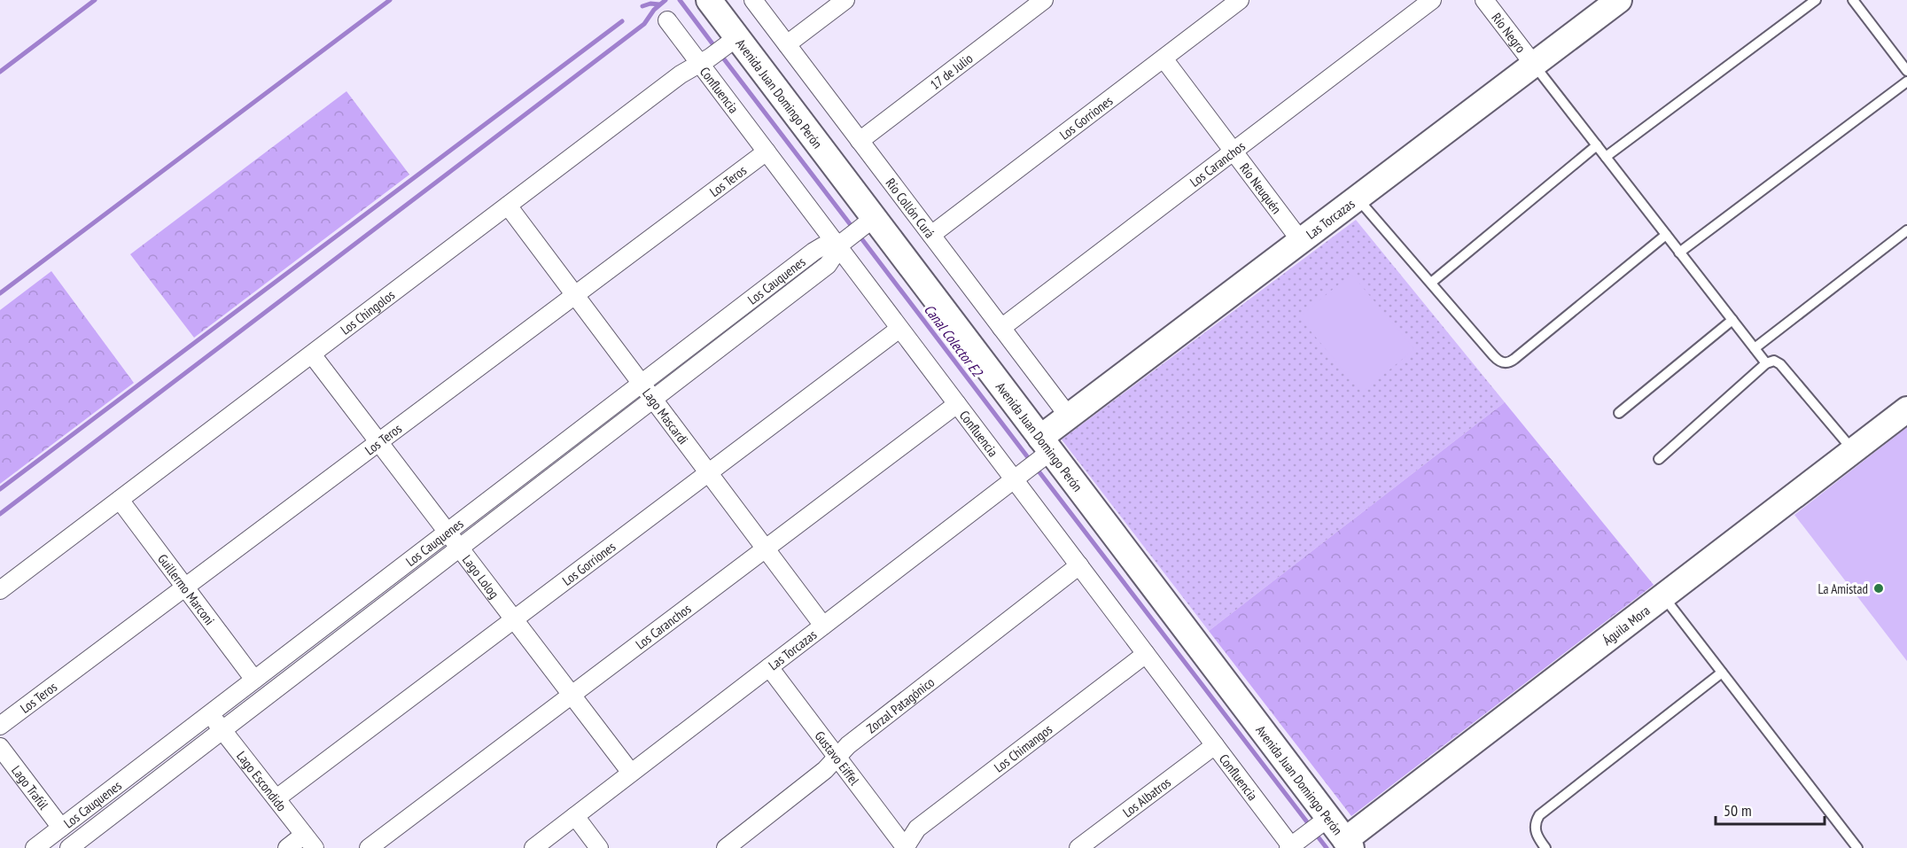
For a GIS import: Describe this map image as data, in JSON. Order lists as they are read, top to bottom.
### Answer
{
  "streets": {
    "street": [
      "Río Negro",
      "17 de Julio",
      "Confluencia",
      "Avenida Juan Domingo Perón",
      "Los Gorriones",
      "Los Caranchos",
      "Los Teros",
      "Río Neuquén",
      "Río Collón Curá",
      "Las Torcazas",
      "Los Cauquenes",
      "Los Chingolos",
      "Lago Mascardi",
      "Lago Lolog",
      "Guillermo Marconi",
      "Águila Mora",
      "Zorzal Patagónico",
      "Los Chimangos",
      "Gustavo Eiffel",
      "Lago Escondido",
      "Lago Trafúl",
      "Los Albatros"
    ]
  },
  "crossings": [
    ["Río Negro", "Las Torcazas"],
    ["17 de Julio", "Río Collón Curá"],
    ["Confluencia", "Los Gorriones"],
    ["Confluencia", "Los Caranchos"],
    ["Confluencia", "Los Teros"],
    ["Confluencia", "Las Torcazas"],
    ["Confluencia", "Los Cauquenes"],
    ["Confluencia", "Los Chingolos"],
    ["Confluencia", "Zorzal Patagónico"],
    ["Confluencia", "Los Chimangos"],
    ["Confluencia", "Los Albatros"],
    ["Avenida Juan Domingo Perón", "Las Torcazas"],
    ["Avenida Juan Domingo Perón", "Los Cauquenes"],
    ["Avenida Juan Domingo Perón", "Los Chingolos"],
    ["Avenida Juan Domingo Perón", "Águila Mora"],
    ["Los Gorriones", "Río Neuquén"],
    ["Los Gorriones", "Río Collón Curá"],
    ["Los Gorriones", "Lago Mascardi"],
    ["Los Gorriones", "Lago Lolog"],
    ["Los Gorriones", "Lago Escondido"],
    ["Los Caranchos", "Río Neuquén"],
    ["Los Caranchos", "Río Collón Curá"],
    ["Los Caranchos", "Lago Mascardi"],
    ["Los Caranchos", "Lago Lolog"],
    ["Los Teros", "Lago Mascardi"],
    ["Los Teros", "Lago Lolog"],
    ["Los Teros", "Guillermo Marconi"],
    ["Río Neuquén", "Las Torcazas"],
    ["Río Collón Curá", "Las Torcazas"],
    ["Las Torcazas", "Lago Mascardi"],
    ["Las Torcazas", "Lago Lolog"],
    ["Las Torcazas", "Gustavo Eiffel"],
    ["Los Cauquenes", "Lago Mascardi"],
    ["Los Cauquenes", "Lago Lolog"],
    ["Los Cauquenes", "Guillermo Marconi"],
    ["Los Cauquenes", "Lago Escondido"],
    ["Los Cauquenes", "Lago Trafúl"],
    ["Los Chingolos", "Lago Mascardi"],
    ["Los Chingolos", "Lago Lolog"],
    ["Los Chingolos", "Guillermo Marconi"],
    ["Zorzal Patagónico", "Gustavo Eiffel"],
    ["Los Chimangos", "Gustavo Eiffel"]
  ],
  "water": ["Canal Colector E2"],
  "places": ["La Amistad"],
  "scale_bar": "50 m"
}
